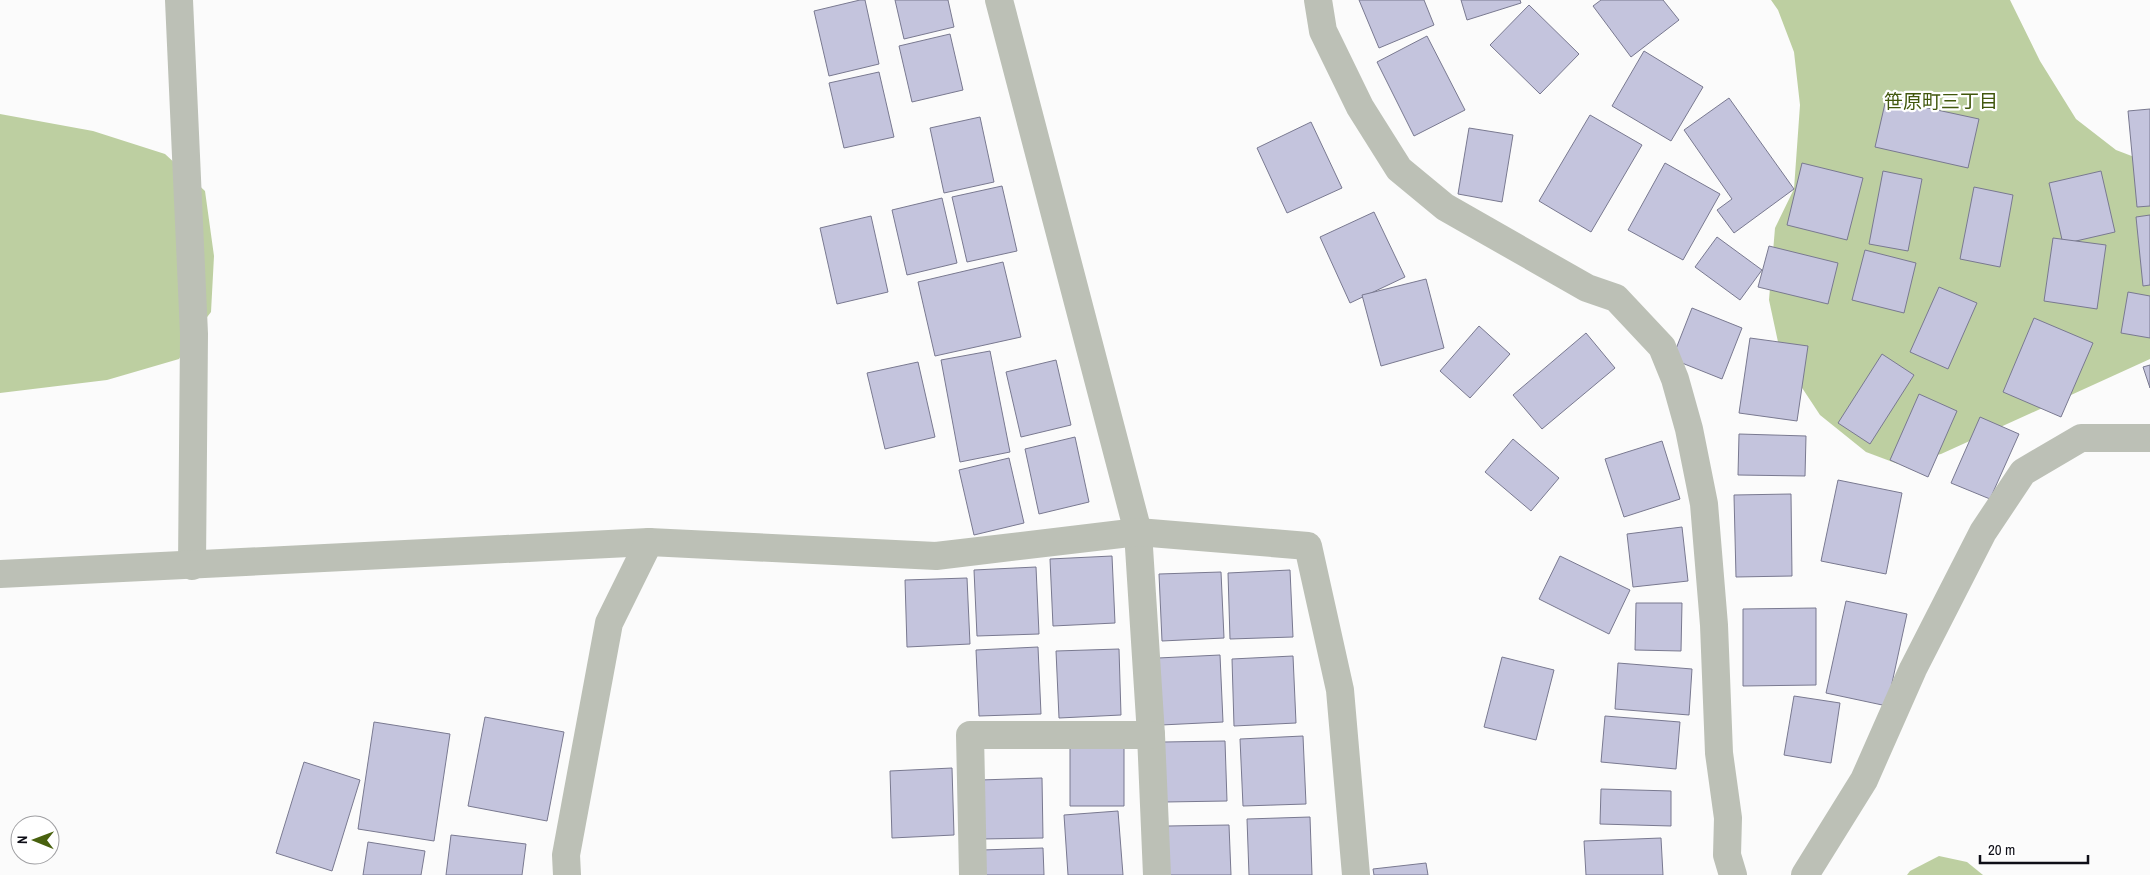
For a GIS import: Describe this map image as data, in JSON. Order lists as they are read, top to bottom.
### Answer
{
  "districts": ["笹原町三丁目"],
  "scale_bar": "20 m",
  "north": "left"
}
